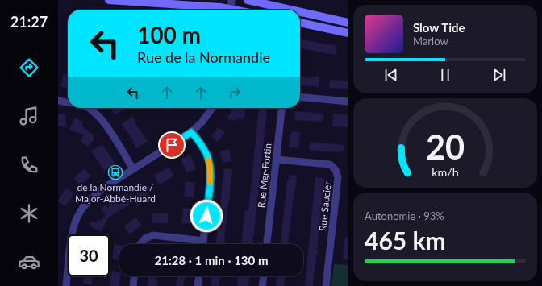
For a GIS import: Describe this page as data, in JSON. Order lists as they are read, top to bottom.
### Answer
{
  "streets": {
    "street": ["Rue Mgr-Fortin", "Rue Saucier"]
  },
  "crossings": [
    ["Rue Mgr-Fortin", "Rue Saucier"]
  ],
  "places": {
    "bus stop": ["de la Normandie / Major-Abbé-Huard"]
  },
  "page": {
    "tabs": "21:27",
    "turn": ["100 m", "Rue de la Normandie"],
    "song": ["Slow Tide", "Marlow"],
    "tile": ["Autonomie · 93%", "465 km"],
    "limit": "30",
    "trip": "21:28 · 1 min · 130 m",
    "gauge": ["20", "km/h"]
  }
}
